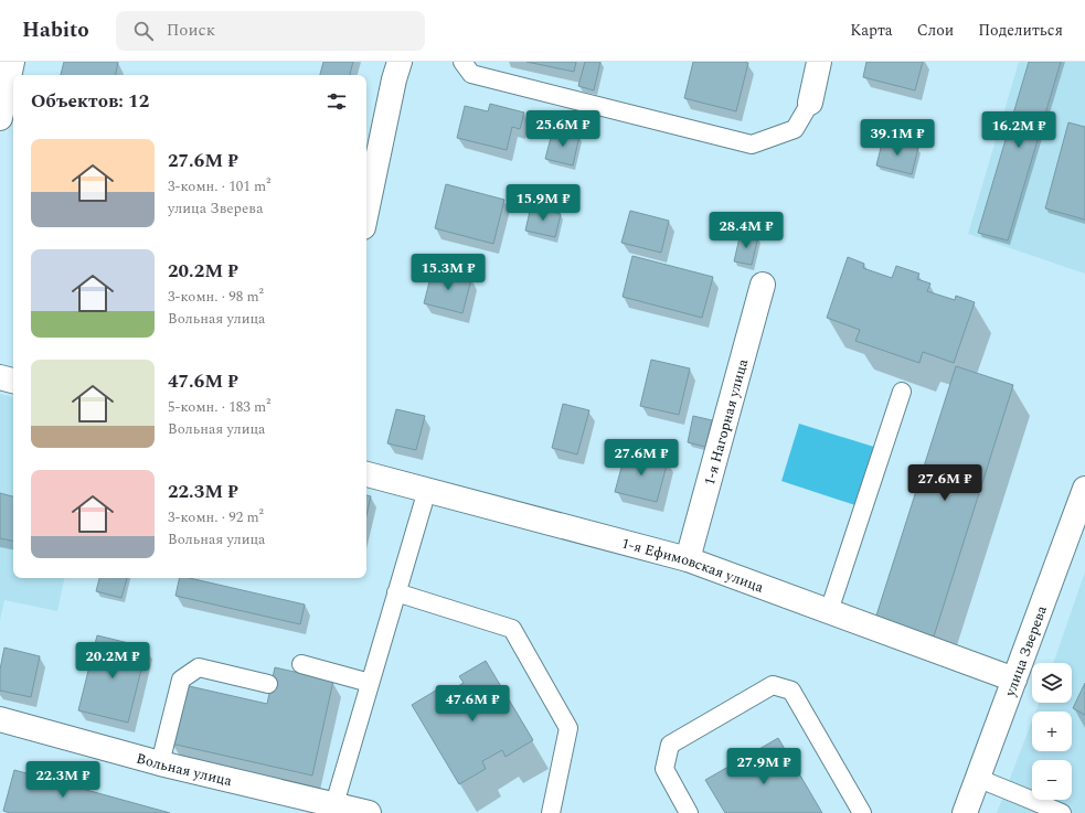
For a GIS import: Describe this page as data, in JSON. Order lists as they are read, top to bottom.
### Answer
{
  "streets": {
    "street": [
      "1-я Нагорная улица",
      "1-я Ефимовская улица",
      "улица Зверева",
      "Вольная улица"
    ]
  },
  "crossings": [
    ["1-я Нагорная улица", "1-я Ефимовская улица"],
    ["1-я Ефимовская улица", "улица Зверева"]
  ],
  "page": {
    "header": "Habito",
    "search": "Поиск",
    "nav": ["Карта", "Слои", "Поделиться"],
    "heading": "Объектов: 12",
    "price": [
      "25.6M ₽",
      "16.2M ₽",
      "39.1M ₽",
      "15.9M ₽",
      "28.4M ₽",
      "15.3M ₽",
      "27.6M ₽",
      "27.6M ₽",
      "20.2M ₽",
      "47.6M ₽",
      "27.9M ₽",
      "22.3M ₽"
    ],
    "list": [
      {
        "name": "27.6M ₽",
        "note": "3-комн. · 101 m² · улица Зверева"
      },
      {
        "name": "20.2M ₽",
        "note": "3-комн. · 98 m² · Вольная улица"
      },
      {
        "name": "47.6M ₽",
        "note": "5-комн. · 183 m² · Вольная улица"
      },
      {
        "name": "22.3M ₽",
        "note": "3-комн. · 92 m² · Вольная улица"
      }
    ],
    "map_buttons": ["+", "−"]
  }
}
